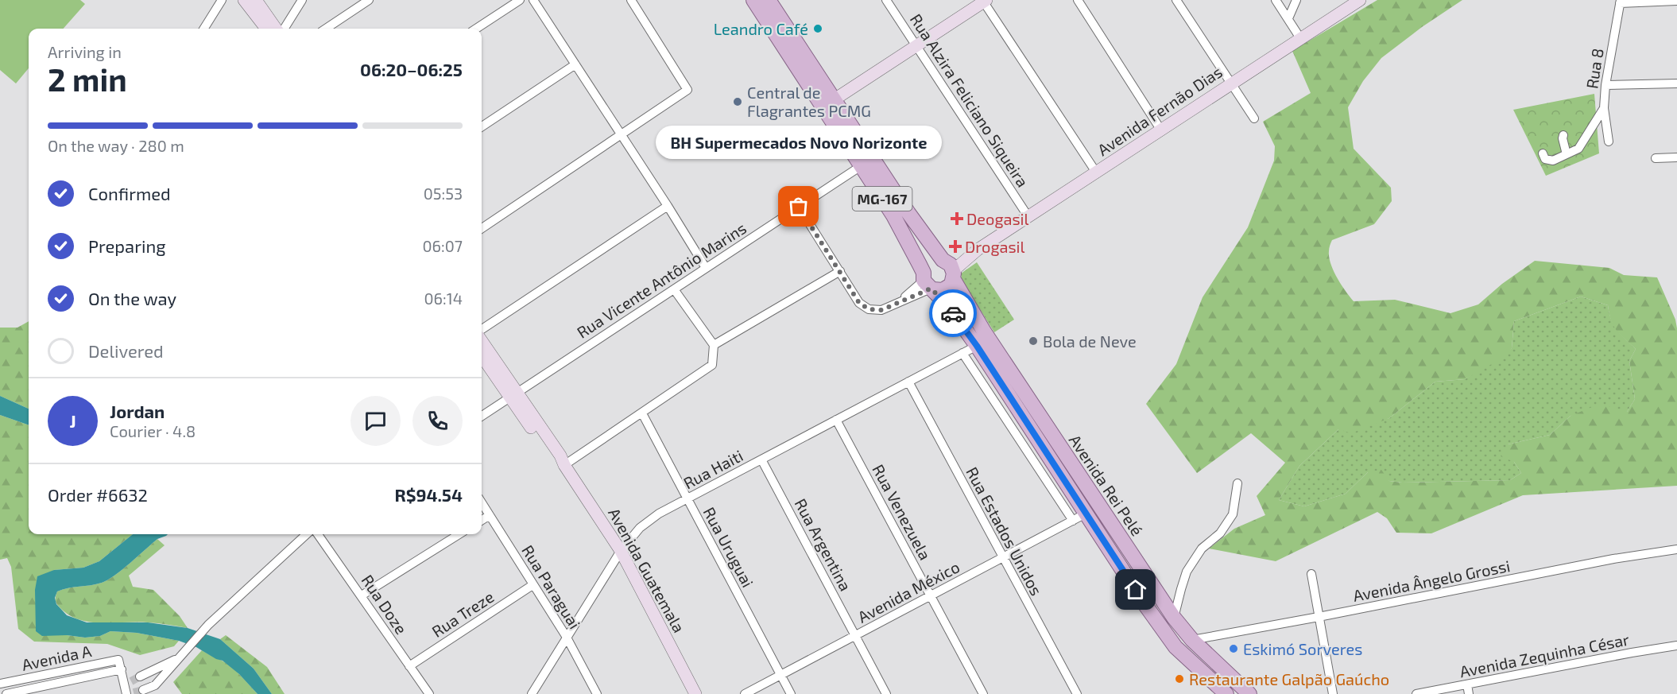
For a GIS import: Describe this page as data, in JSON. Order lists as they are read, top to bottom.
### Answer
{
  "streets": {
    "main road": ["MG-167", "Avenida Rei Pelé"],
    "street": [
      "Rua 8",
      "Rua Alzira Feliciano Siqueira",
      "Avenida Fernão Dias",
      "Rua Vicente Antônio Marins",
      "Rua Haiti",
      "Rua Venezuela",
      "Rua Estados Unidos",
      "Rua Argentina",
      "Rua Uruguai",
      "Avenida Guatemala",
      "Avenida Ângelo Grossi",
      "Rua Paraguai",
      "Avenida México",
      "Rua Doze",
      "Rua Treze",
      "Avenida Zequinha César",
      "Avenida A"
    ]
  },
  "crossings": [
    ["Rua Alzira Feliciano Siqueira", "Avenida Fernão Dias"],
    ["Avenida Fernão Dias", "Avenida Rei Pelé"],
    ["Rua Vicente Antônio Marins", "Avenida Rei Pelé"],
    ["Rua Vicente Antônio Marins", "Avenida Guatemala"],
    ["Rua Haiti", "Avenida Rei Pelé"],
    ["Rua Haiti", "Rua Venezuela"],
    ["Rua Haiti", "Rua Estados Unidos"],
    ["Rua Haiti", "Rua Argentina"],
    ["Rua Haiti", "Rua Uruguai"],
    ["Rua Haiti", "Avenida Guatemala"],
    ["Rua Haiti", "Rua Paraguai"],
    ["Avenida Rei Pelé", "Avenida Ângelo Grossi"],
    ["Avenida Rei Pelé", "Avenida México"],
    ["Rua Venezuela", "Avenida México"],
    ["Rua Estados Unidos", "Avenida México"],
    ["Rua Argentina", "Avenida México"],
    ["Rua Uruguai", "Avenida México"],
    ["Rua Paraguai", "Rua Treze"],
    ["Rua Doze", "Rua Treze"]
  ],
  "places": {
    "other": [
      "Leandro Café",
      "Central de Flagrantes PCMG",
      "BH Supermecados Novo Norizonte",
      "Bola de Neve",
      "Eskimó Sorveres",
      "Restaurante Galpão Gaúcho"
    ],
    "health": ["Deogasil", "Drogasil"]
  },
  "page": {
    "heading": ["2 min", "Arriving in", "06:20–06:25"],
    "panel": [
      "Jordan",
      "Courier · 4.8",
      "Order #6632",
      "R$94.54"
    ],
    "bar": "On the way · 280 m",
    "bubble": "BH Supermecados Novo Norizonte",
    "list": [
      ["Confirmed", "05:53"],
      ["Preparing", "06:07"],
      ["On the way", "06:14"],
      "Delivered"
    ],
    "round": "J"
  }
}
